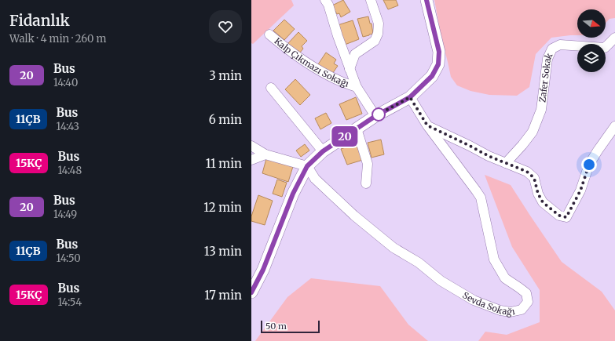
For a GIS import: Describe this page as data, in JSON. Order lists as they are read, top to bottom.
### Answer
{
  "streets": {
    "street": ["Kalp Çıkmazı Sokaḡı", "Zafer Sokak", "Sevda Sokağı"]
  },
  "lines": ["bus line 20"],
  "scale_bar": "50 m",
  "north": "right",
  "page": {
    "heading": ["Fidanlık", "Walk · 4 min · 260 m"],
    "on_map": "20",
    "list": [
      {
        "mark": "20",
        "name": "Bus",
        "note": "14:40",
        "value": "3 min"
      },
      {
        "mark": "11ÇB",
        "name": "Bus",
        "note": "14:43",
        "value": "6 min"
      },
      {
        "mark": "15KÇ",
        "name": "Bus",
        "note": "14:48",
        "value": "11 min"
      },
      {
        "mark": "20",
        "name": "Bus",
        "note": "14:49",
        "value": "12 min"
      },
      {
        "mark": "11ÇB",
        "name": "Bus",
        "note": "14:50",
        "value": "13 min"
      },
      {
        "mark": "15KÇ",
        "name": "Bus",
        "note": "14:54",
        "value": "17 min"
      }
    ],
    "scale": "50 m"
  }
}
